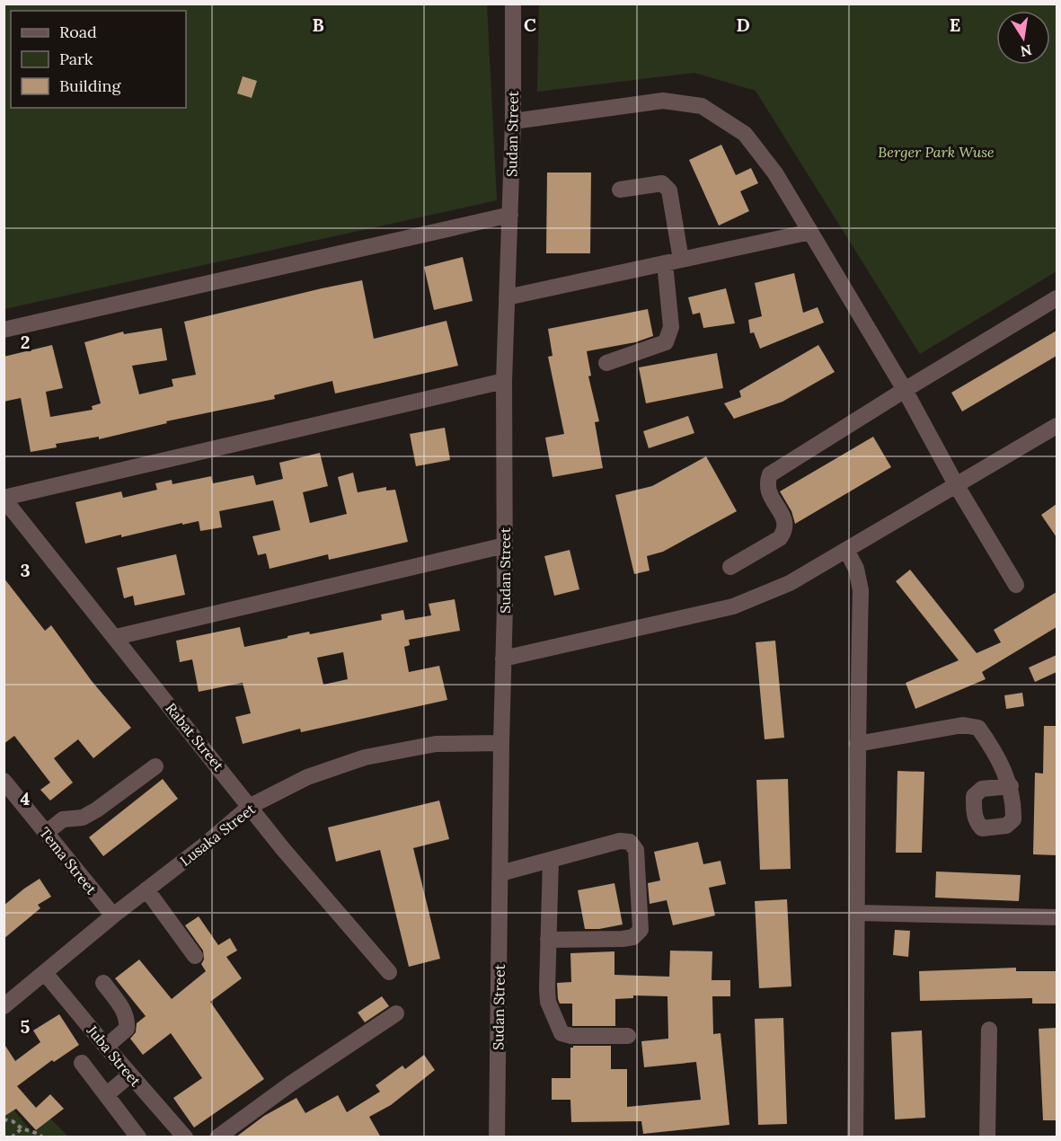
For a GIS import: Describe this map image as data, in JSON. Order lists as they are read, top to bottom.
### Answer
{
  "streets": {
    "street": [
      "Sudan Street",
      "Rabat Street",
      "Lusaka Street",
      "Tema Street",
      "Juba Street"
    ]
  },
  "crossings": [
    ["Sudan Street", "Lusaka Street"],
    ["Rabat Street", "Lusaka Street"],
    ["Lusaka Street", "Tema Street"],
    ["Lusaka Street", "Juba Street"]
  ],
  "parks": ["Berger Park Wuse"],
  "legend": ["Road", "Park", "Building"],
  "north": "bottom",
  "grid": {
    "columns": [
      "B",
      "C",
      "D",
      "E"
    ],
    "rows": [
      "2",
      "3",
      "4",
      "5"
    ]
  }
}
